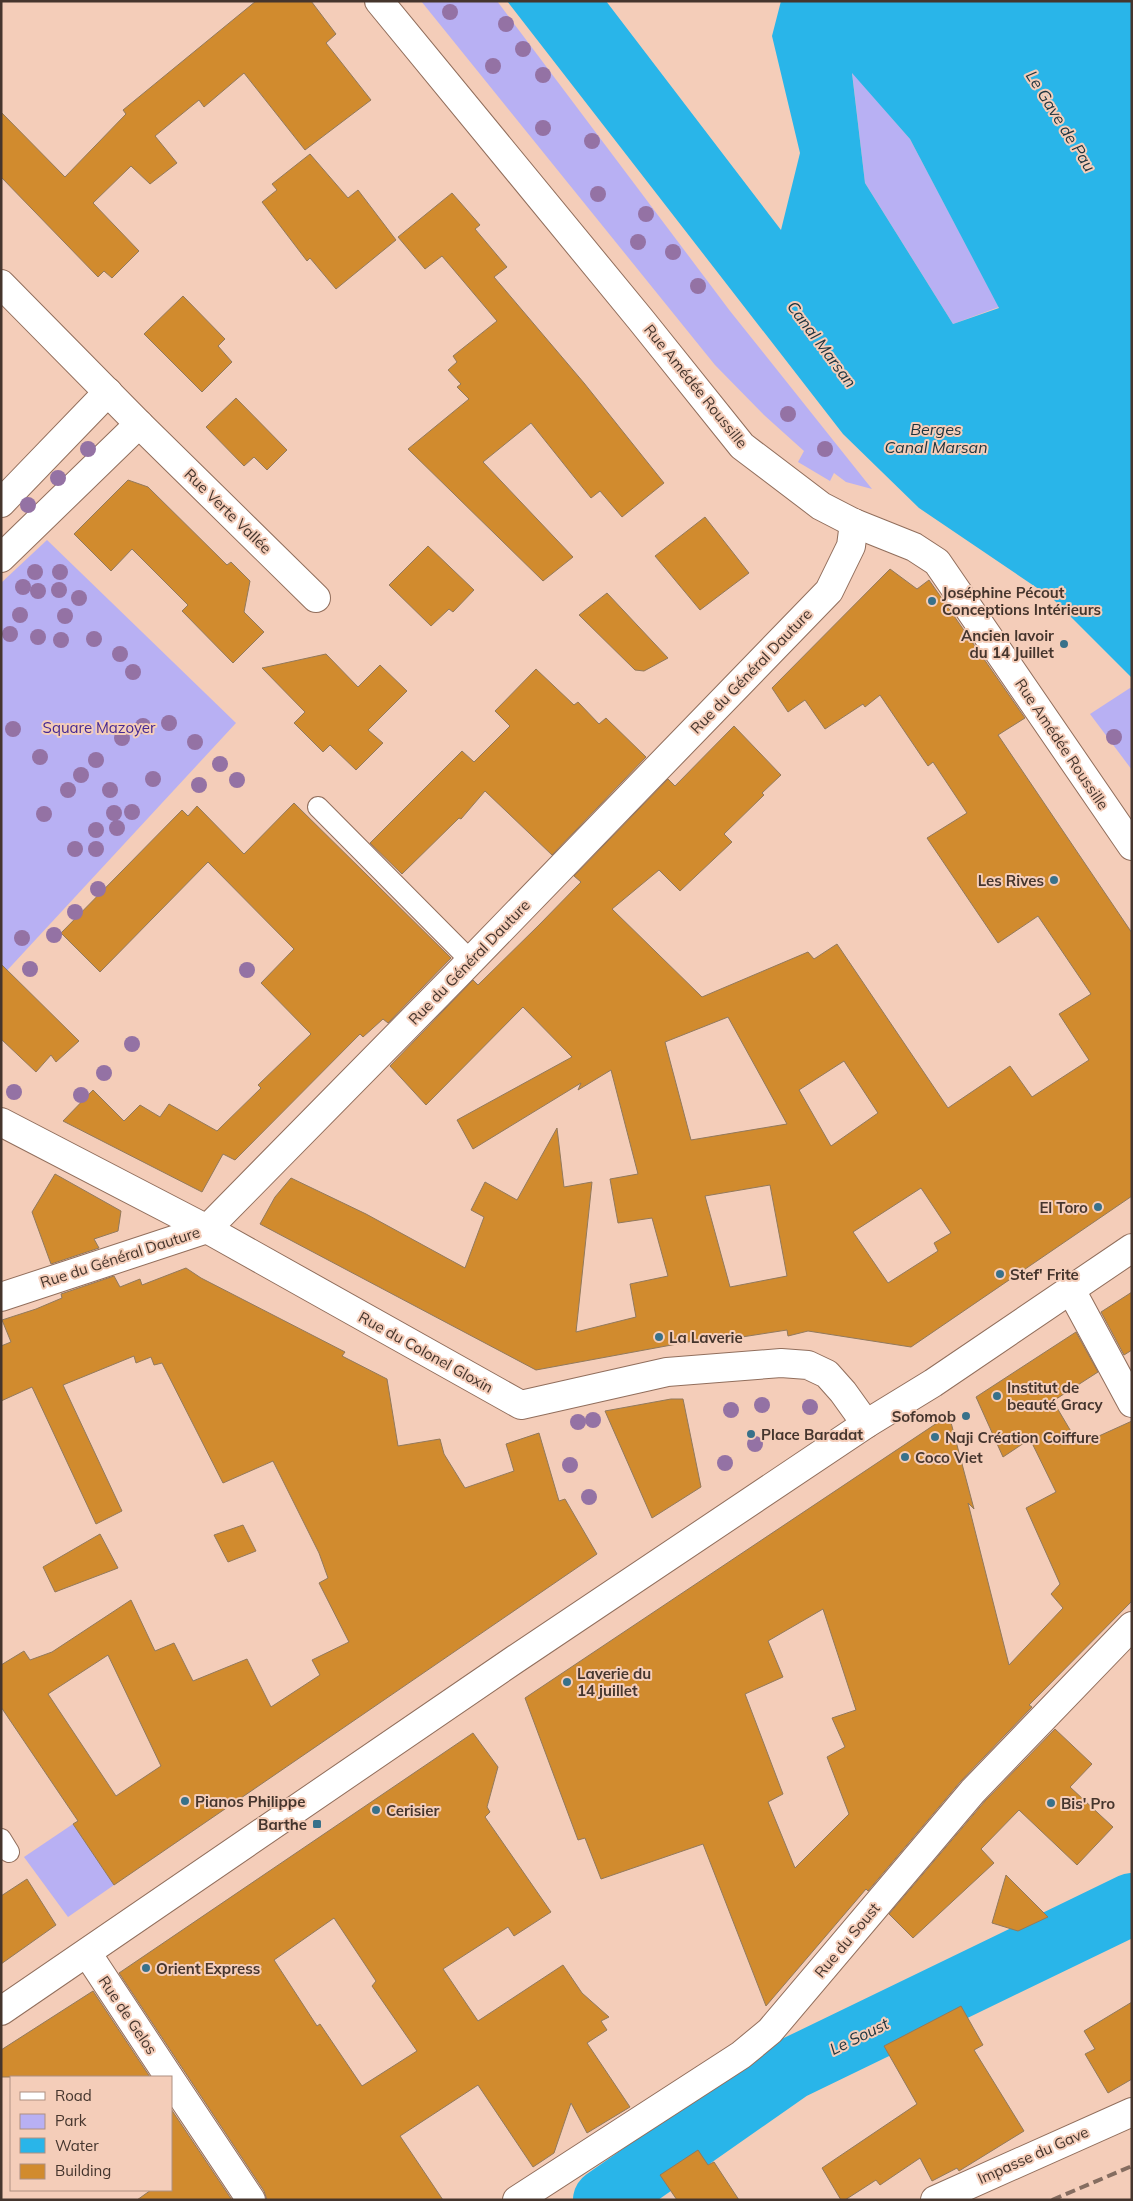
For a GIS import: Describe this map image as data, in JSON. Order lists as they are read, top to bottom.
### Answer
{
  "streets": {
    "street": [
      "Rue Amédée Roussille",
      "Rue Verte Vallée",
      "Rue du Général Dauture",
      "Rue du Colonel Gloxin",
      "Rue du Soust",
      "Rue de Gelos",
      "Impasse du Gave"
    ]
  },
  "crossings": [
    ["Rue Amédée Roussille", "Rue du Général Dauture"],
    ["Rue du Général Dauture", "Rue du Colonel Gloxin"]
  ],
  "water": [
    "Le Gave de Pau",
    "Canal Marsan",
    "Berges Canal Marsan",
    "Le Soust"
  ],
  "parks": ["Square Mazoyer"],
  "places": {
    "other": [
      "Joséphine Pécout Conceptions Intérieurs",
      "Ancien lavoir du 14 Juillet",
      "Les Rives",
      "El Toro",
      "Stef' Frite",
      "La Laverie",
      "Institut de beauté Gracy",
      "Sofomob",
      "Place Baradat",
      "Naji Création Coiffure",
      "Coco Viet",
      "Laverie du 14 juillet",
      "Pianos Philippe",
      "Bis' Pro",
      "Cerisier",
      "Orient Express"
    ],
    "transit": ["Barthe"]
  },
  "legend": [
    "Road",
    "Park",
    "Water",
    "Building"
  ]
}
